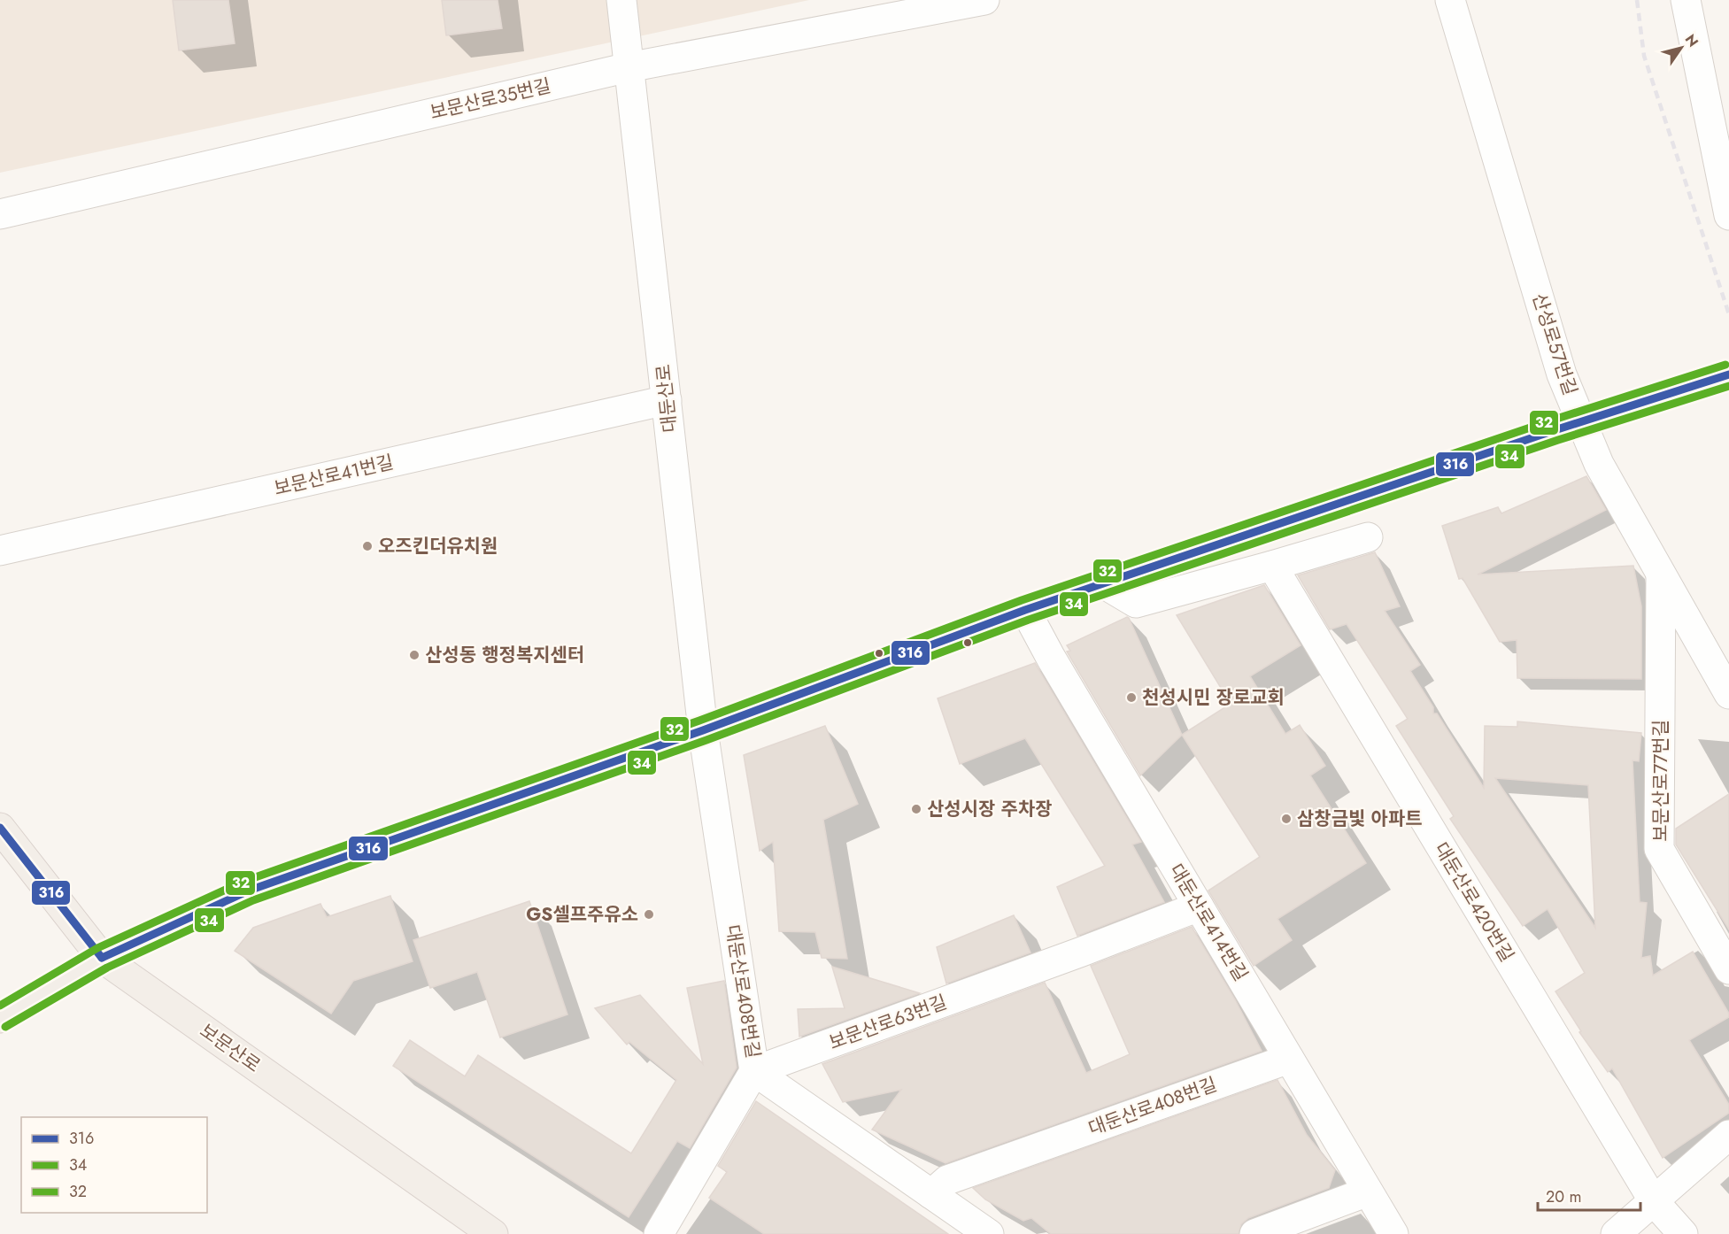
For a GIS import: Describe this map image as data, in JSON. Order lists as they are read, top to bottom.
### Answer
{
  "streets": {
    "main road": ["보문산로"],
    "street": [
      "보문산로35번길",
      "산성로57번길",
      "대둔산로",
      "보문산로41번길",
      "보문산로77번길",
      "대둔산로420번길",
      "대둔산로414번길",
      "대둔산로408번길",
      "보문산로63번길"
    ]
  },
  "crossings": [
    ["보문산로35번길", "대둔산로"],
    ["산성로57번길", "보문산로77번길"],
    ["대둔산로", "보문산로41번길"],
    ["대둔산로", "대둔산로408번길"],
    ["대둔산로414번길", "대둔산로408번길"],
    ["대둔산로414번길", "보문산로63번길"],
    ["대둔산로408번길", "보문산로63번길"]
  ],
  "places": [
    "오즈킨더유치원",
    "산성동 행정복지센터",
    "천성시민 장로교회",
    "산성시장 주차장",
    "삼창금빛 아파트",
    "GS셀프주유소"
  ],
  "lines": ["transit line 32", "transit line 316", "transit line 34"],
  "legend": ["316", "34", "32"],
  "scale_bar": "20 m",
  "north": "top right"
}
